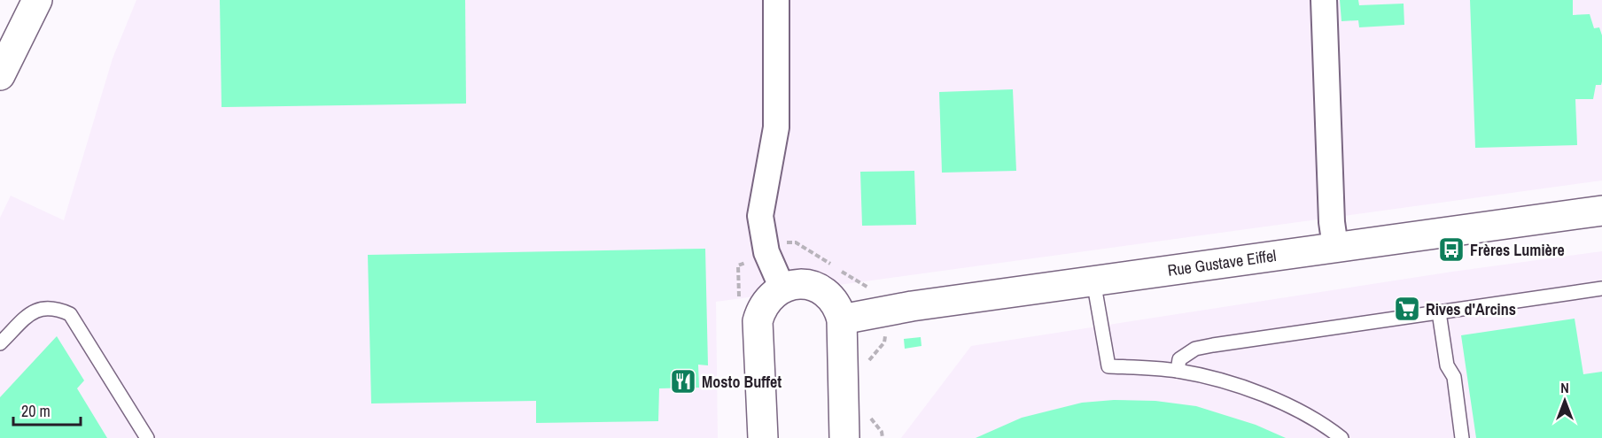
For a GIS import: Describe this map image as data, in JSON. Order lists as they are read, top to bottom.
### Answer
{
  "streets": {
    "main road": ["Rue Gustave Eiffel"]
  },
  "places": {
    "bus stop": ["Frères Lumière"],
    "supermarket": ["Rives d'Arcins"],
    "restaurant": ["Mosto Buffet"]
  },
  "scale_bar": "20 m",
  "north": "top"
}
